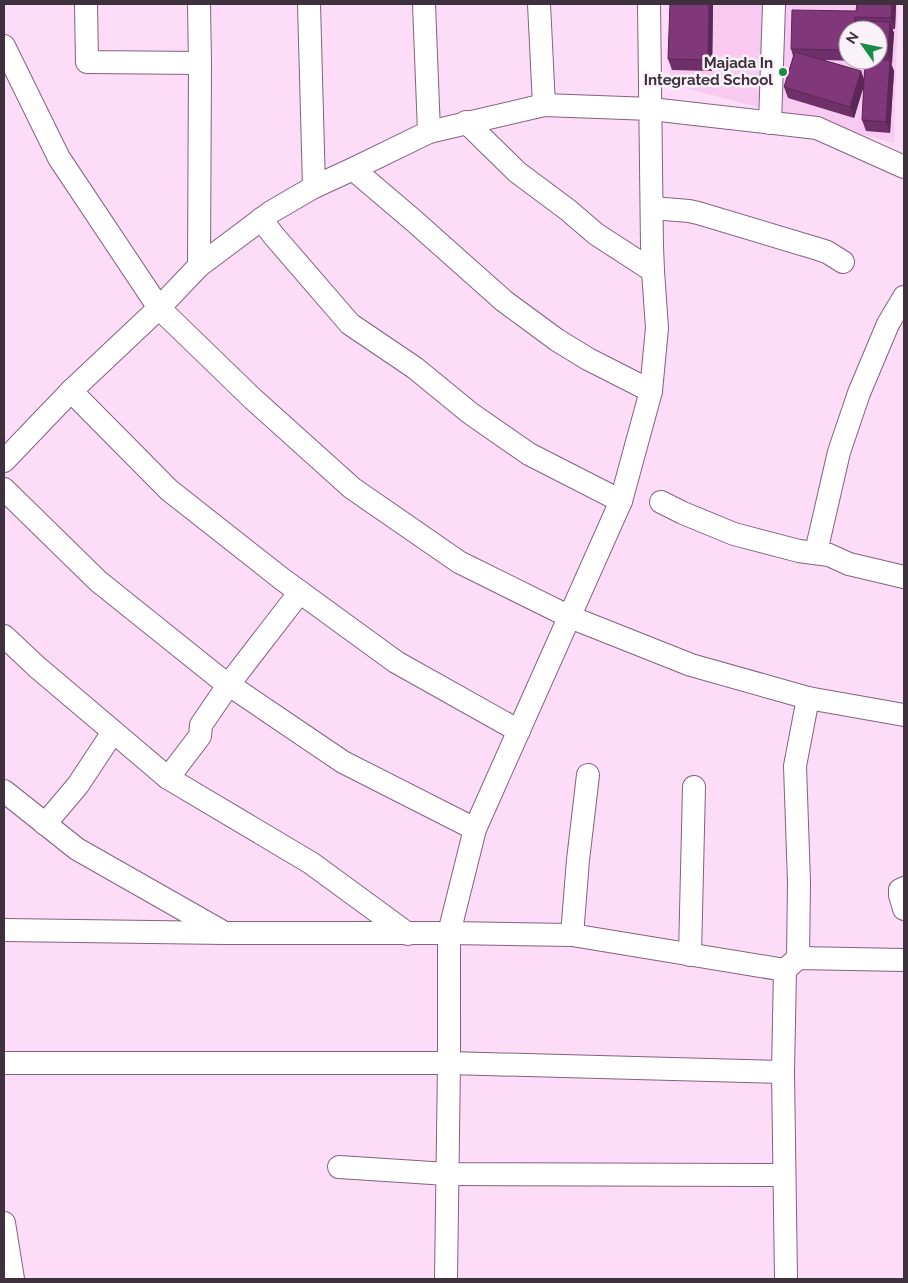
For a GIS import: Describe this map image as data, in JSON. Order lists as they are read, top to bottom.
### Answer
{
  "places": ["Majada In Integrated School"],
  "north": "top left"
}
